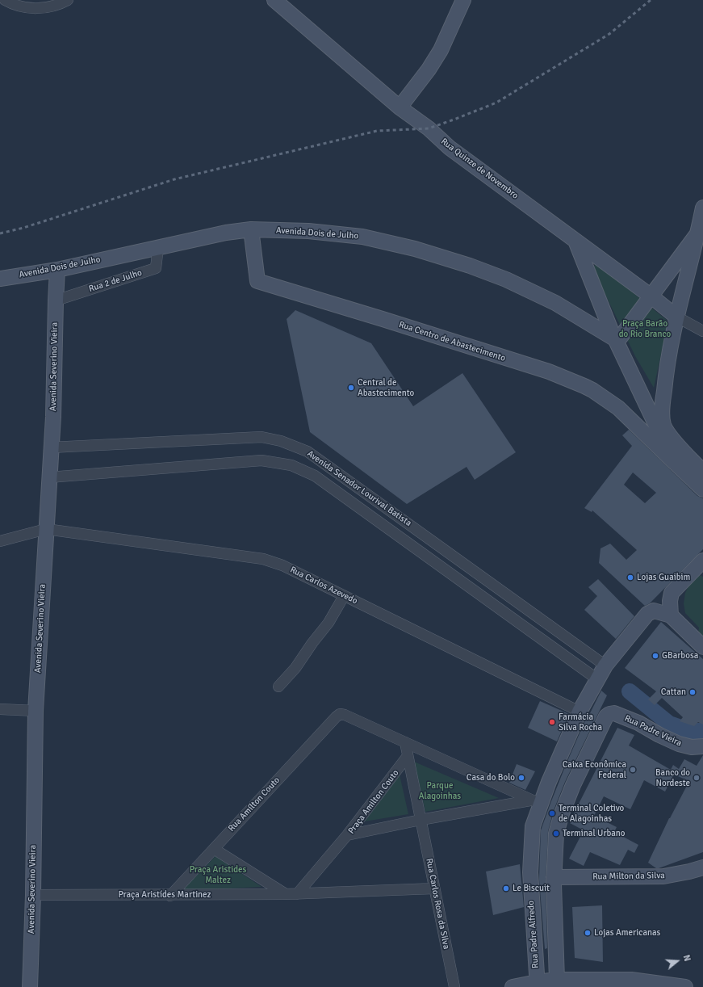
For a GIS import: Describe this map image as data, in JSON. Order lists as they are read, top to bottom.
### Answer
{
  "streets": {
    "street": [
      "Rua Quinze de Novembro",
      "Avenida Dois de Julho",
      "Rua 2 de Julho",
      "Rua Centro de Abastecimento",
      "Avenida Severino Vieira",
      "Avenida Senador Lourival Batista",
      "Rua Carlos Azevedo",
      "Rua Padre Vieira",
      "Praça Amilton Couto",
      "Rua Amílton Couto",
      "Rua Milton da Silva",
      "Praça Aristídes Martinez",
      "Rua Carlos Rosa da Silva",
      "Rua Padre Alfredo"
    ]
  },
  "crossings": [
    ["Avenida Dois de Julho", "Rua 2 de Julho"],
    ["Avenida Dois de Julho", "Rua Centro de Abastecimento"],
    ["Avenida Dois de Julho", "Avenida Severino Vieira"],
    ["Rua 2 de Julho", "Avenida Severino Vieira"],
    ["Avenida Severino Vieira", "Avenida Senador Lourival Batista"],
    ["Avenida Severino Vieira", "Rua Carlos Azevedo"],
    ["Avenida Severino Vieira", "Praça Aristídes Martinez"],
    ["Avenida Senador Lourival Batista", "Rua Padre Alfredo"],
    ["Rua Carlos Azevedo", "Rua Padre Alfredo"],
    ["Rua Padre Vieira", "Rua Milton da Silva"],
    ["Praça Amilton Couto", "Rua Amílton Couto"],
    ["Praça Amilton Couto", "Rua Carlos Rosa da Silva"],
    ["Praça Amilton Couto", "Rua Padre Alfredo"],
    ["Rua Amílton Couto", "Praça Aristídes Martinez"]
  ],
  "parks": ["Praça Barão do Rio Branco", "Parque Alagoinhas", "Praça Aristides Maltez"],
  "places": [
    "Central de Abastecimento",
    "Lojas Guaibim",
    "GBarbosa",
    "Cattan",
    "Farmácia Silva Rocha",
    "Caixa Econômica Federal",
    "Casa do Bolo",
    "Banco do Nordeste",
    "Terminal Coletivo de Alagoinhas",
    "Terminal Urbano",
    "Le Biscuit",
    "Lojas Americanas"
  ],
  "north": "right"
}
